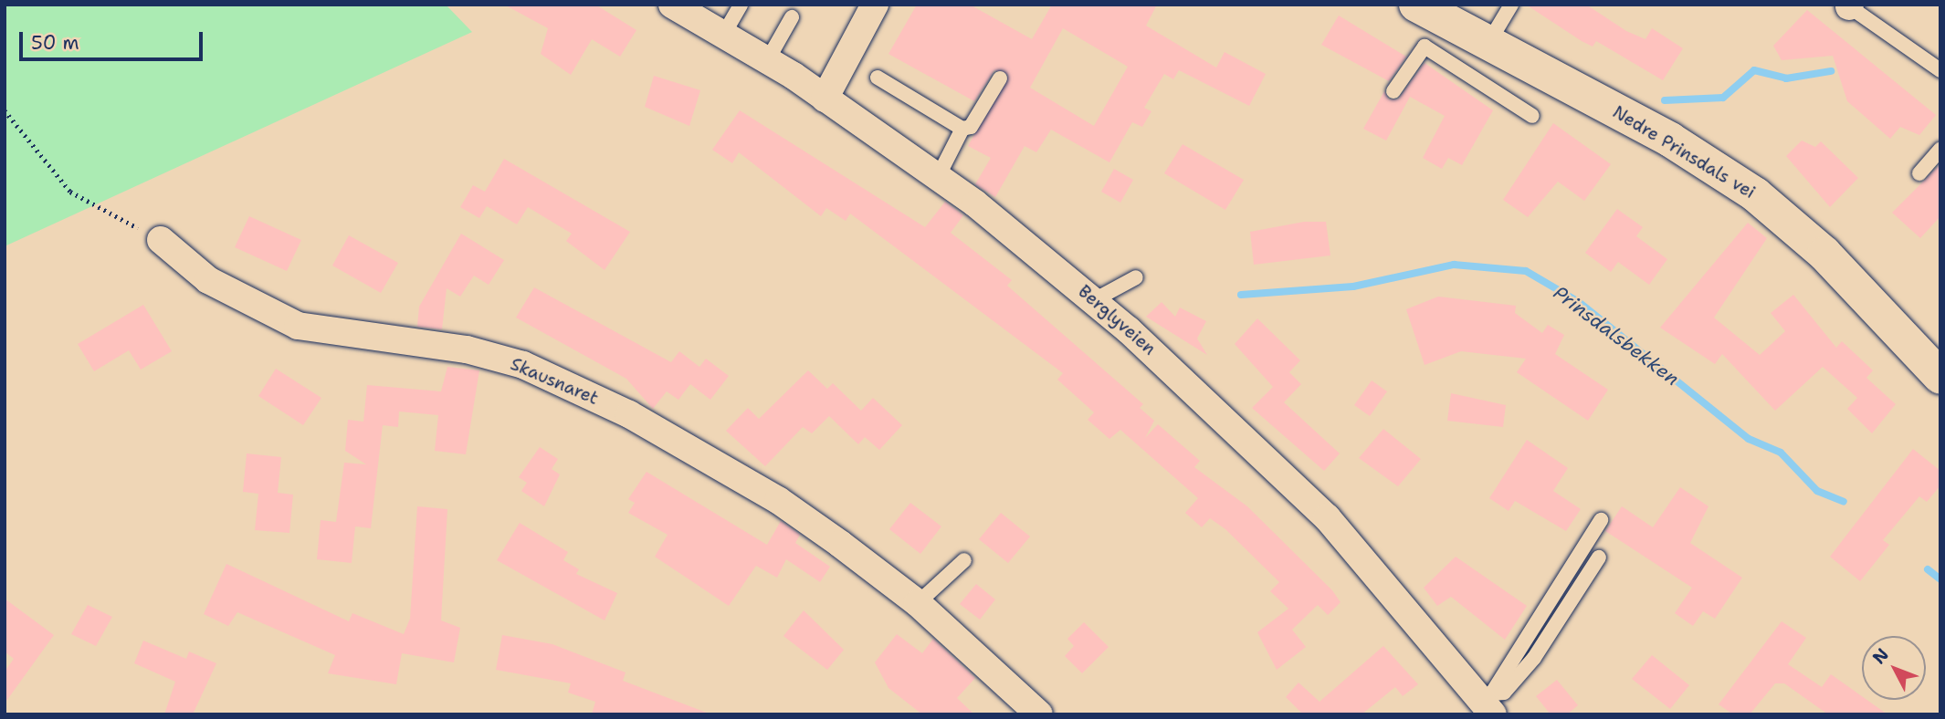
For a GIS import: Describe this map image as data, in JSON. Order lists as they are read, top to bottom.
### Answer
{
  "streets": {
    "main road": ["Nedre Prinsdals vei"],
    "street": ["Berglyveien", "Skausnaret"]
  },
  "water": ["Prinsdalsbekken"],
  "scale_bar": "50 m",
  "north": "top left"
}
